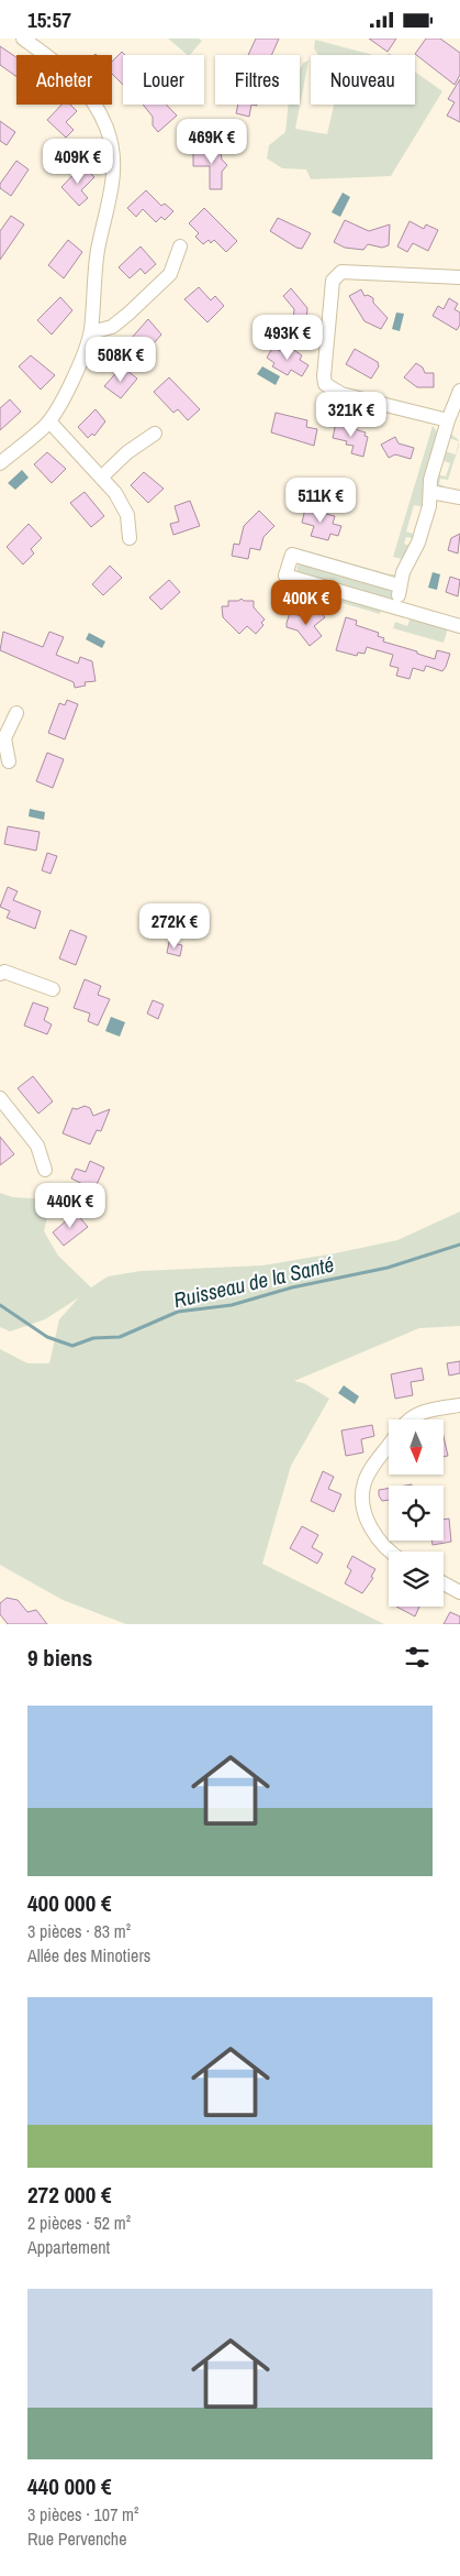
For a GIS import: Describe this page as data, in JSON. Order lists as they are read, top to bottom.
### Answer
{
  "water": ["Ruisseau de la Santé"],
  "north": "bottom",
  "page": {
    "status": "15:57",
    "chip": [
      "Acheter",
      "Louer",
      "Filtres",
      "Nouveau"
    ],
    "price": [
      "469K €",
      "409K €",
      "493K €",
      "508K €",
      "321K €",
      "511K €",
      "400K €",
      "272K €",
      "440K €"
    ],
    "heading": "9 biens",
    "list": [
      {
        "name": "400 000 €",
        "note": "3 pièces · 83 m² · Allée des Minotiers"
      },
      {
        "name": "272 000 €",
        "note": "2 pièces · 52 m² · Appartement"
      },
      {
        "name": "440 000 €",
        "note": "3 pièces · 107 m² · Rue Pervenche"
      }
    ]
  }
}
